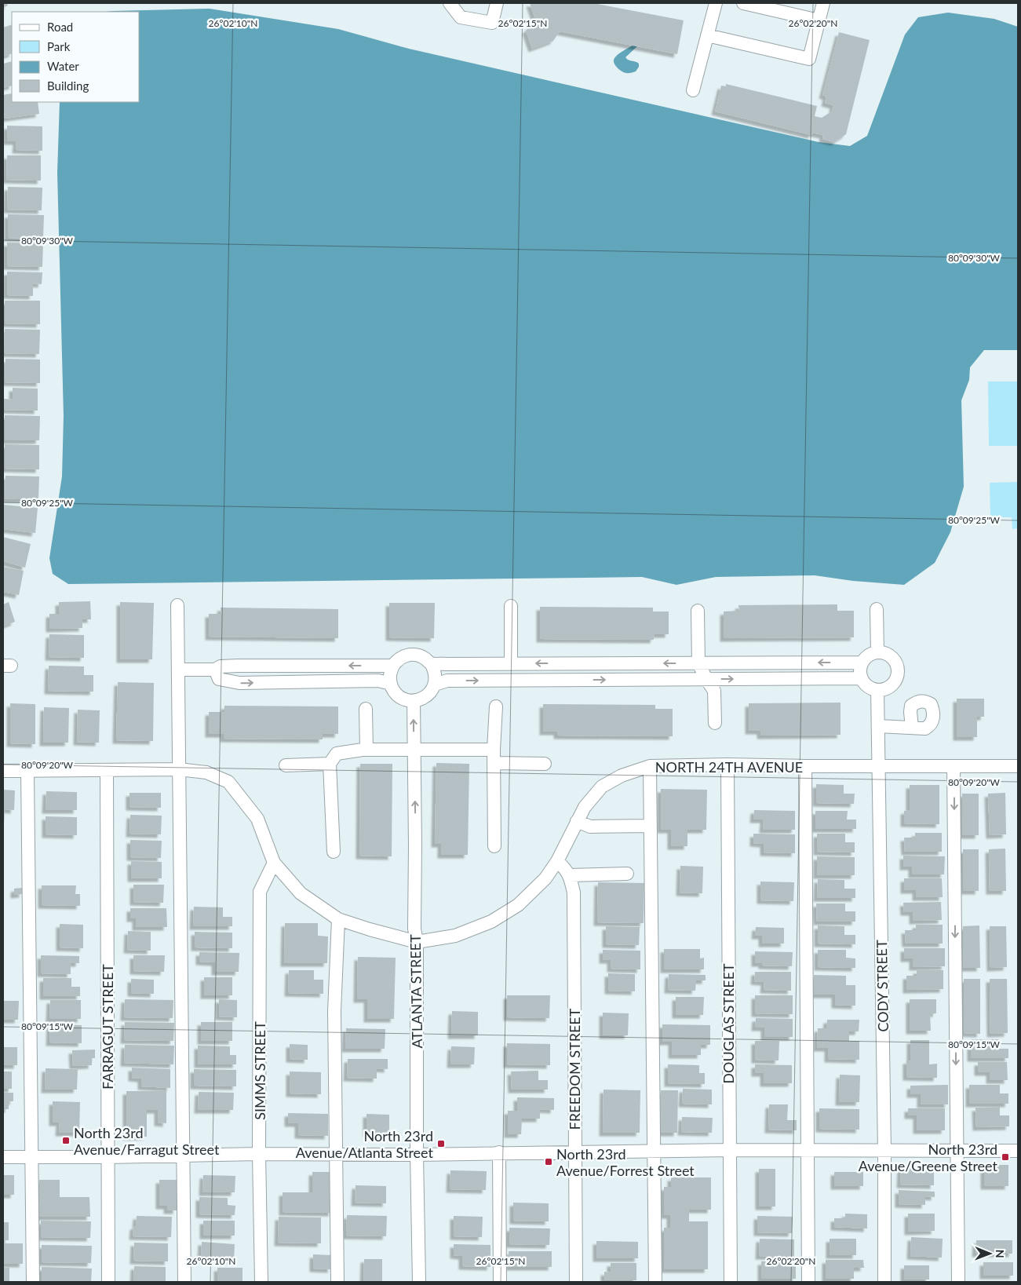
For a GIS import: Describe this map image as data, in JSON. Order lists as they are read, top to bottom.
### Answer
{
  "streets": {
    "street": [
      "NORTH 24TH AVENUE",
      "CODY STREET",
      "ATLANTA STREET",
      "DOUGLAS STREET",
      "FARRAGUT STREET",
      "FREEDOM STREET",
      "SIMMS STREET"
    ]
  },
  "crossings": [
    ["NORTH 24TH AVENUE", "CODY STREET"],
    ["NORTH 24TH AVENUE", "ATLANTA STREET"],
    ["NORTH 24TH AVENUE", "DOUGLAS STREET"],
    ["NORTH 24TH AVENUE", "FARRAGUT STREET"],
    ["NORTH 24TH AVENUE", "SIMMS STREET"]
  ],
  "places": {
    "transit": [
      "North 23rd Avenue/Farragut Street",
      "North 23rd Avenue/Atlanta Street",
      "North 23rd Avenue/Greene Street",
      "North 23rd Avenue/Forrest Street"
    ]
  },
  "legend": [
    "Road",
    "Park",
    "Water",
    "Building"
  ],
  "north": "right",
  "coordinates": [
    "26°02'10\"N",
    "26°02'15\"N",
    "26°02'20\"N",
    "80°09'30\"W",
    "80°09'25\"W",
    "80°09'20\"W",
    "80°09'15\"W"
  ]
}
